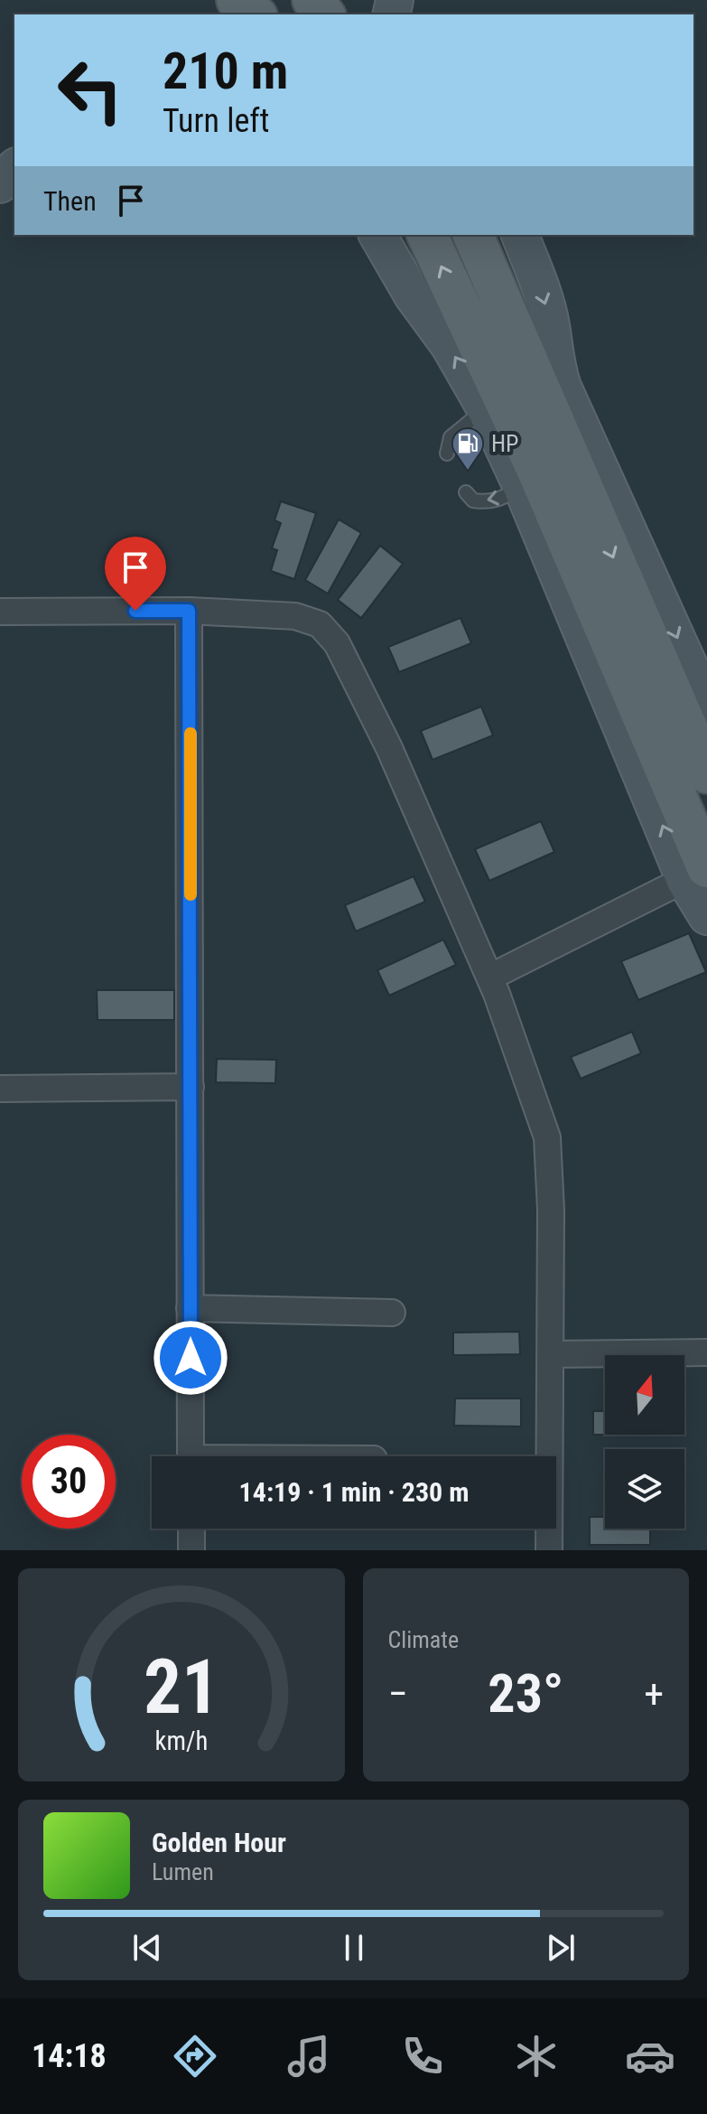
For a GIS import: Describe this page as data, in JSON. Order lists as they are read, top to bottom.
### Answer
{
  "places": {
    "fuel station": ["HP"]
  },
  "north": "top",
  "page": {
    "turn": ["210 m", "Turn left"],
    "then": "Then",
    "limit": "30",
    "trip": "14:19 · 1 min · 230 m",
    "tile": "Climate",
    "heat": ["−", "23°", "+"],
    "song": ["Golden Hour", "Lumen"],
    "tabs": "14:18",
    "gauge": ["21", "km/h"]
  }
}
